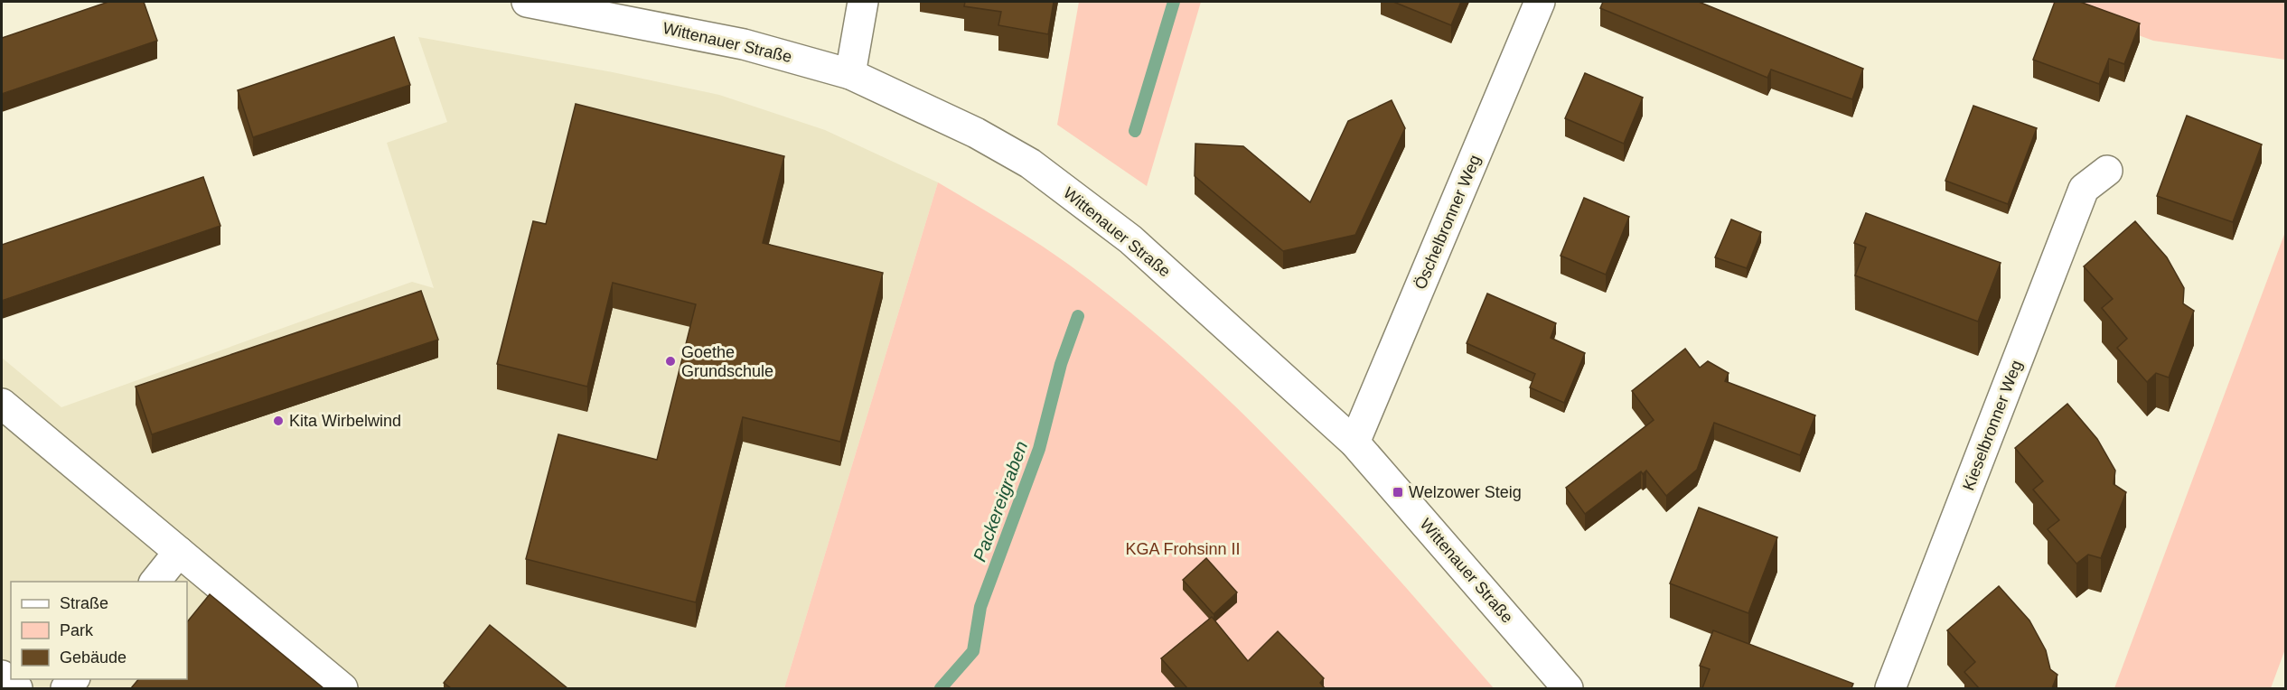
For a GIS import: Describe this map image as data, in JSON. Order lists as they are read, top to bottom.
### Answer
{
  "streets": {
    "street": ["Wittenauer Straße", "Öschelbronner Weg", "Kieselbronner Weg"]
  },
  "crossings": [
    ["Wittenauer Straße", "Öschelbronner Weg"]
  ],
  "water": ["Packereigraben"],
  "parks": ["KGA Frohsinn II"],
  "places": {
    "other": ["Goethe Grundschule", "Kita Wirbelwind"],
    "transit": ["Welzower Steig"]
  },
  "legend": ["Straße", "Park", "Gebäude"]
}
